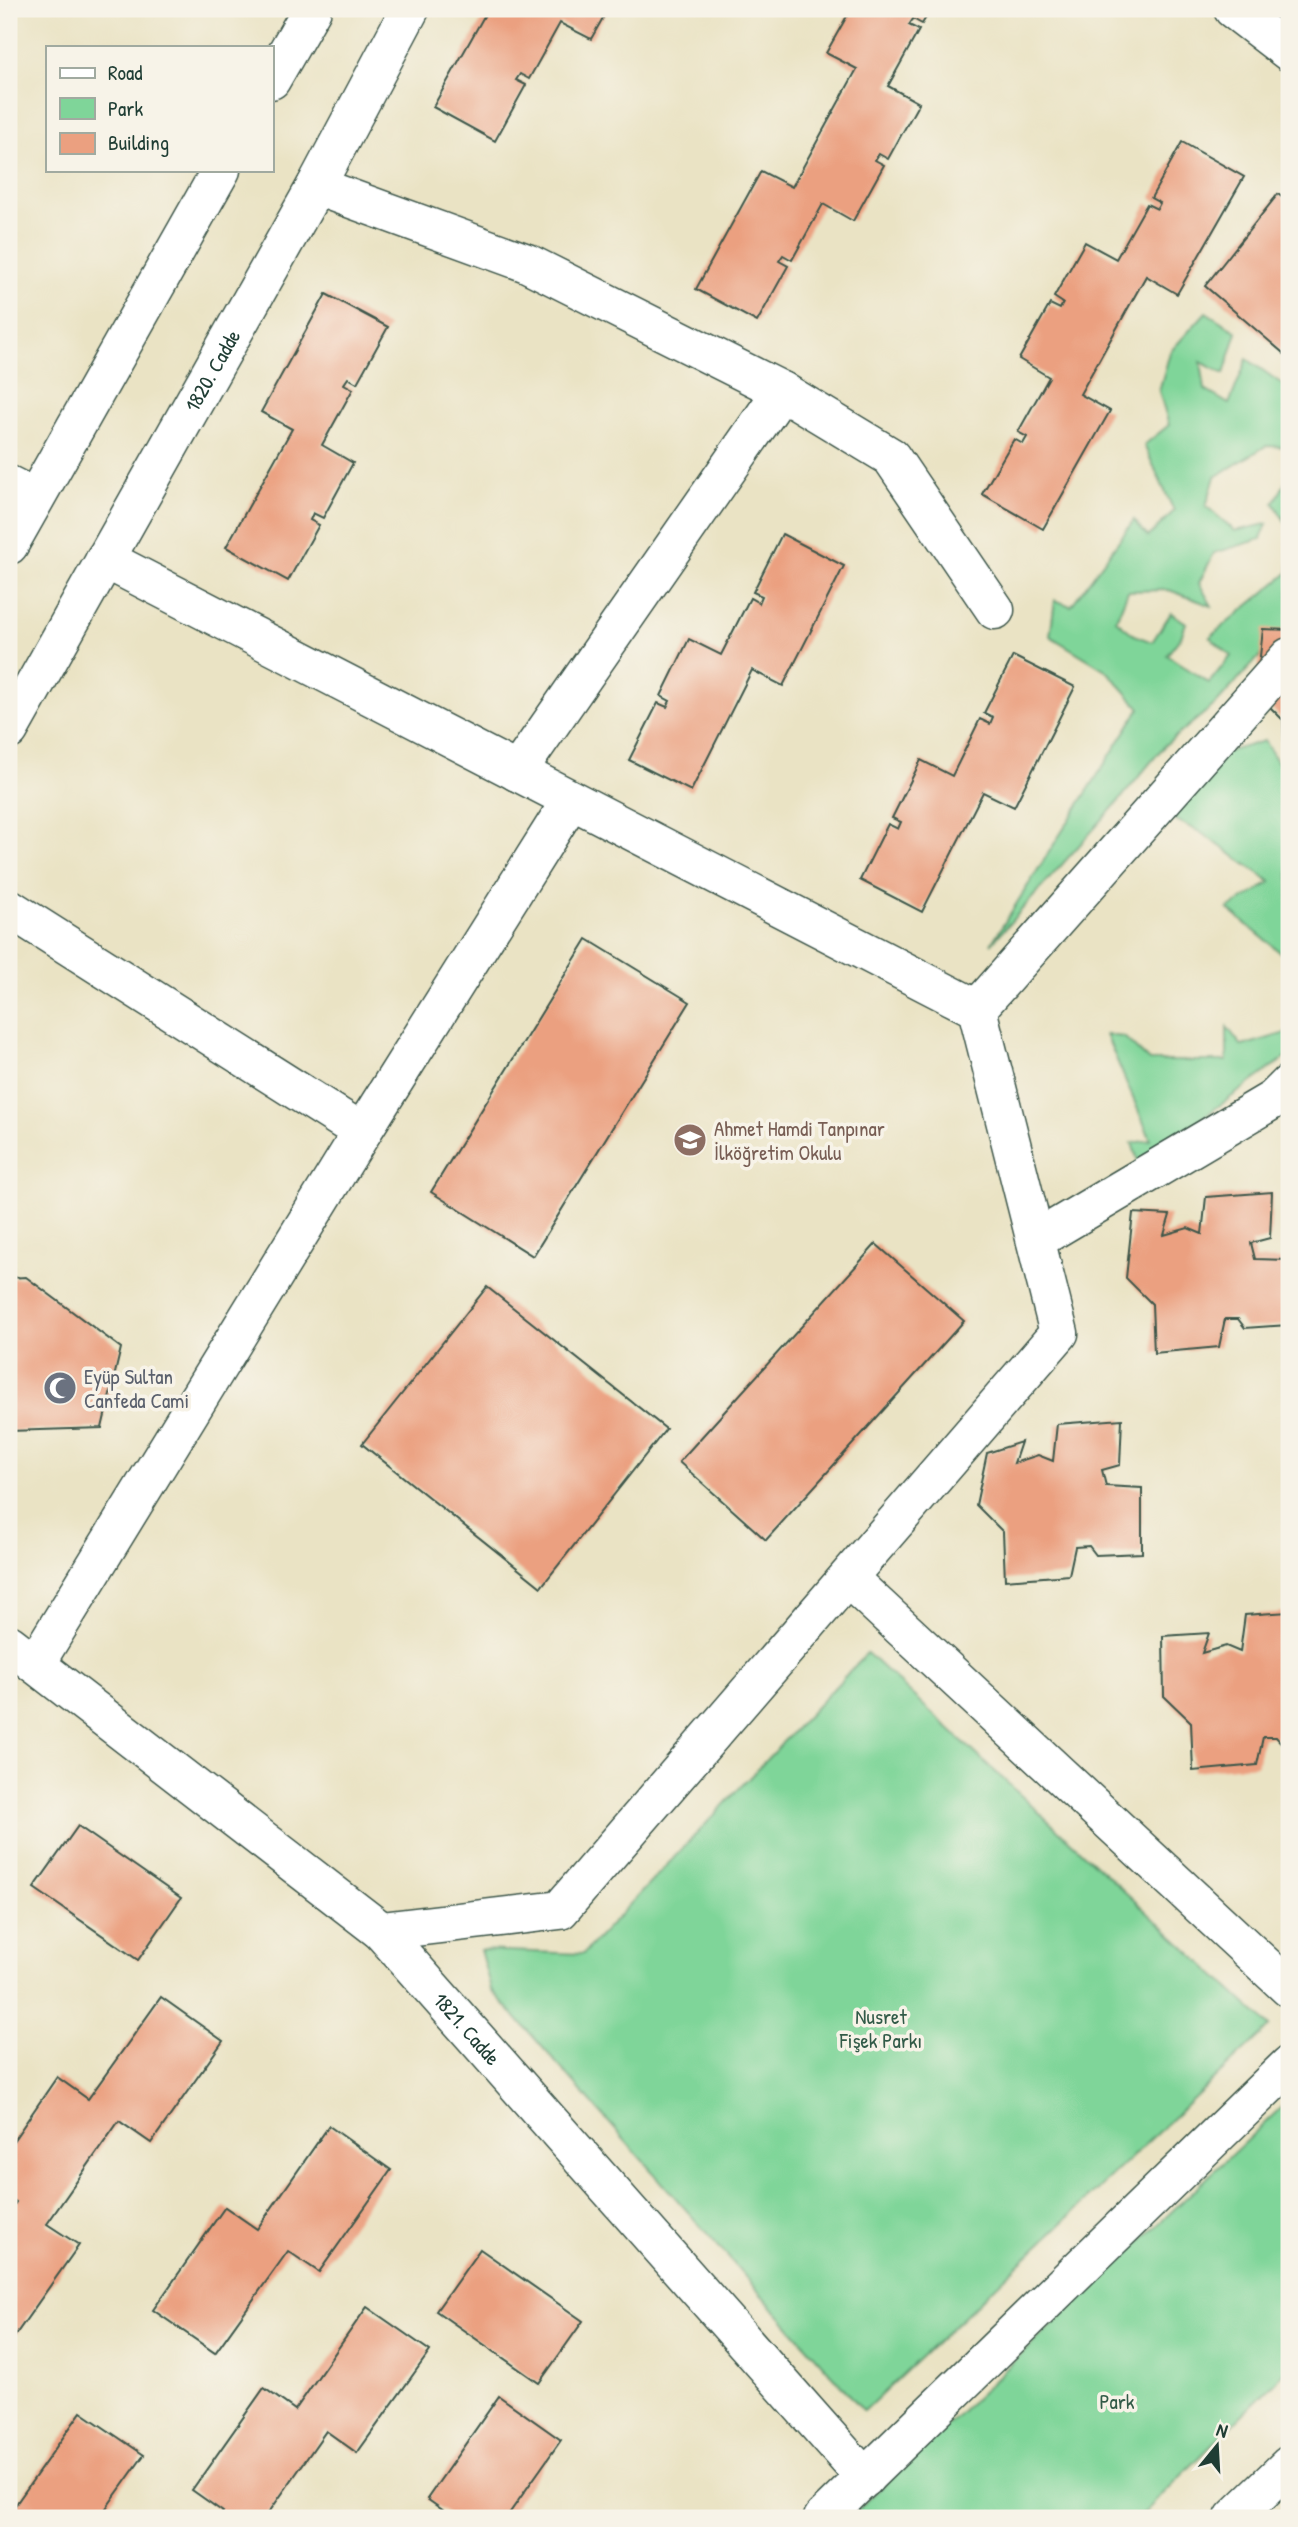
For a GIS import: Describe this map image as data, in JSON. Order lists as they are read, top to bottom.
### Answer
{
  "streets": {
    "street": ["1820. Cadde", "1821. Cadde"]
  },
  "parks": ["Nusret Fişek Parkı", "Park"],
  "places": {
    "school or university": ["Ahmet Hamdi Tanpınar İlköğretim Okulu"],
    "mosque": ["Eyüp Sultan Canfeda Cami"]
  },
  "legend": ["Road", "Park", "Building"],
  "north": "top"
}
